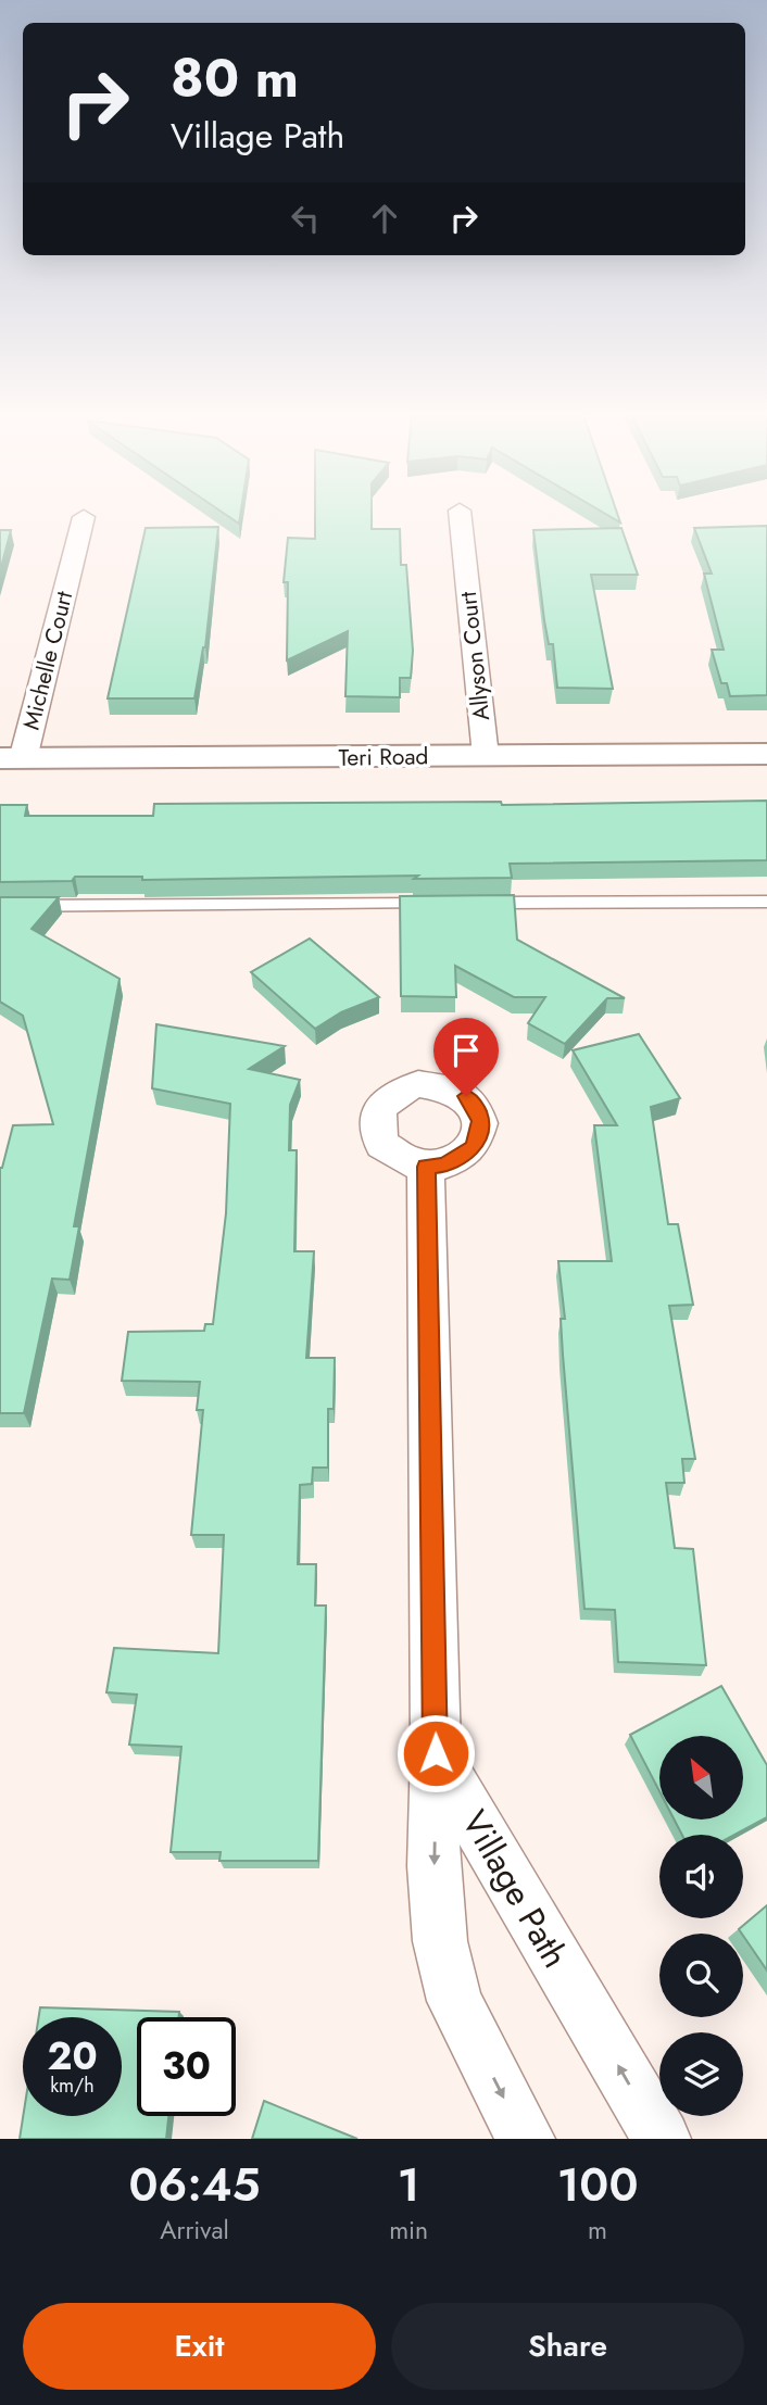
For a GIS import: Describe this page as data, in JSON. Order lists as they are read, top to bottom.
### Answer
{
  "streets": {
    "street": [
      "Allyson Court",
      "Michelle Court",
      "Teri Road",
      "Village Path"
    ]
  },
  "crossings": [
    ["Allyson Court", "Teri Road"],
    ["Michelle Court", "Teri Road"]
  ],
  "north": "top left",
  "page": {
    "turn": ["80 m", "Village Path"],
    "speed": "20 km/h",
    "limit": "30",
    "eta": [
      "06:45",
      "Arrival",
      "1",
      "min",
      "100",
      "m"
    ],
    "buttons": ["Exit", "Share"]
  }
}
